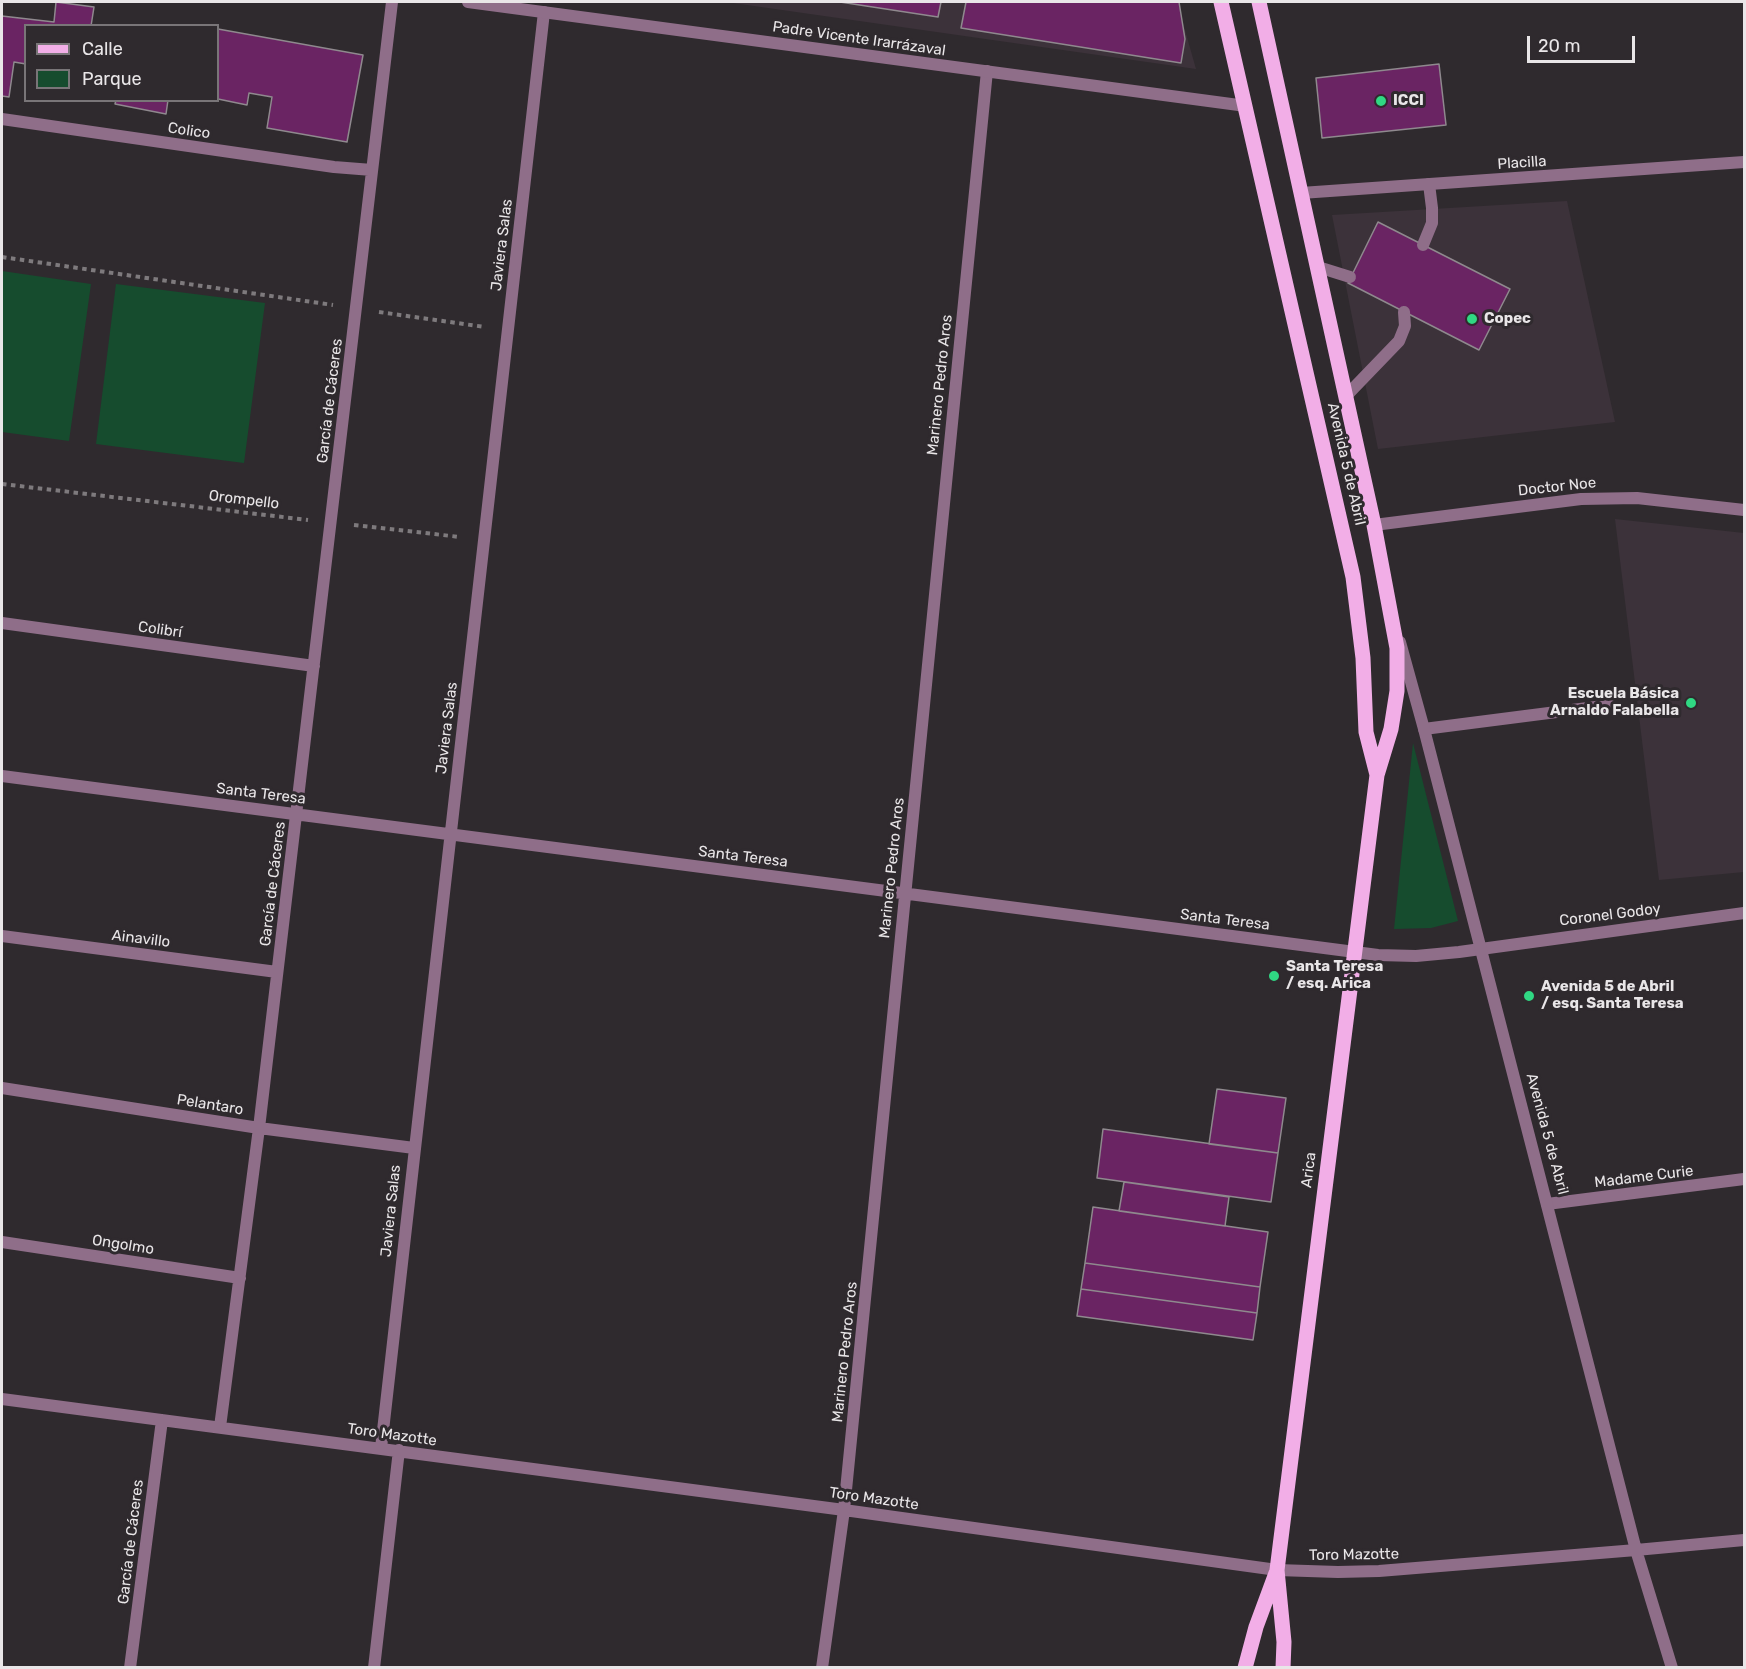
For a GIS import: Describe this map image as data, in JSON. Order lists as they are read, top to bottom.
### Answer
{
  "streets": {
    "main road": ["Avenida 5 de Abril", "Arica"],
    "street": [
      "Padre Vicente Irarrázaval",
      "Colico",
      "Placilla",
      "Javiera Salas",
      "Marinero Pedro Aros",
      "García de Cáceres",
      "Doctor Noe",
      "Colibrí",
      "Santa Teresa",
      "Coronel Godoy",
      "Ainavillo",
      "Pelantaro",
      "Madame Curie",
      "Ongolmo",
      "Toro Mazotte"
    ],
    "path": ["Orompello"]
  },
  "crossings": [
    ["Padre Vicente Irarrázaval", "Javiera Salas"],
    ["Padre Vicente Irarrázaval", "Marinero Pedro Aros"],
    ["Padre Vicente Irarrázaval", "Avenida 5 de Abril"],
    ["Colico", "García de Cáceres"],
    ["Placilla", "Avenida 5 de Abril"],
    ["Javiera Salas", "Orompello"],
    ["Javiera Salas", "Santa Teresa"],
    ["Javiera Salas", "Pelantaro"],
    ["Javiera Salas", "Toro Mazotte"],
    ["Marinero Pedro Aros", "Santa Teresa"],
    ["Marinero Pedro Aros", "Toro Mazotte"],
    ["García de Cáceres", "Orompello"],
    ["García de Cáceres", "Colibrí"],
    ["García de Cáceres", "Santa Teresa"],
    ["García de Cáceres", "Ainavillo"],
    ["García de Cáceres", "Pelantaro"],
    ["García de Cáceres", "Ongolmo"],
    ["García de Cáceres", "Toro Mazotte"],
    ["Avenida 5 de Abril", "Doctor Noe"],
    ["Avenida 5 de Abril", "Santa Teresa"],
    ["Avenida 5 de Abril", "Coronel Godoy"],
    ["Avenida 5 de Abril", "Arica"],
    ["Avenida 5 de Abril", "Madame Curie"],
    ["Avenida 5 de Abril", "Toro Mazotte"],
    ["Santa Teresa", "Coronel Godoy"],
    ["Santa Teresa", "Arica"],
    ["Arica", "Toro Mazotte"]
  ],
  "places": [
    "ICCI",
    "Copec",
    "Escuela Básica Arnaldo Falabella",
    "Santa Teresa / esq. Arica",
    "Avenida 5 de Abril / esq. Santa Teresa"
  ],
  "legend": ["Calle", "Parque"],
  "scale_bar": "20 m"
}
